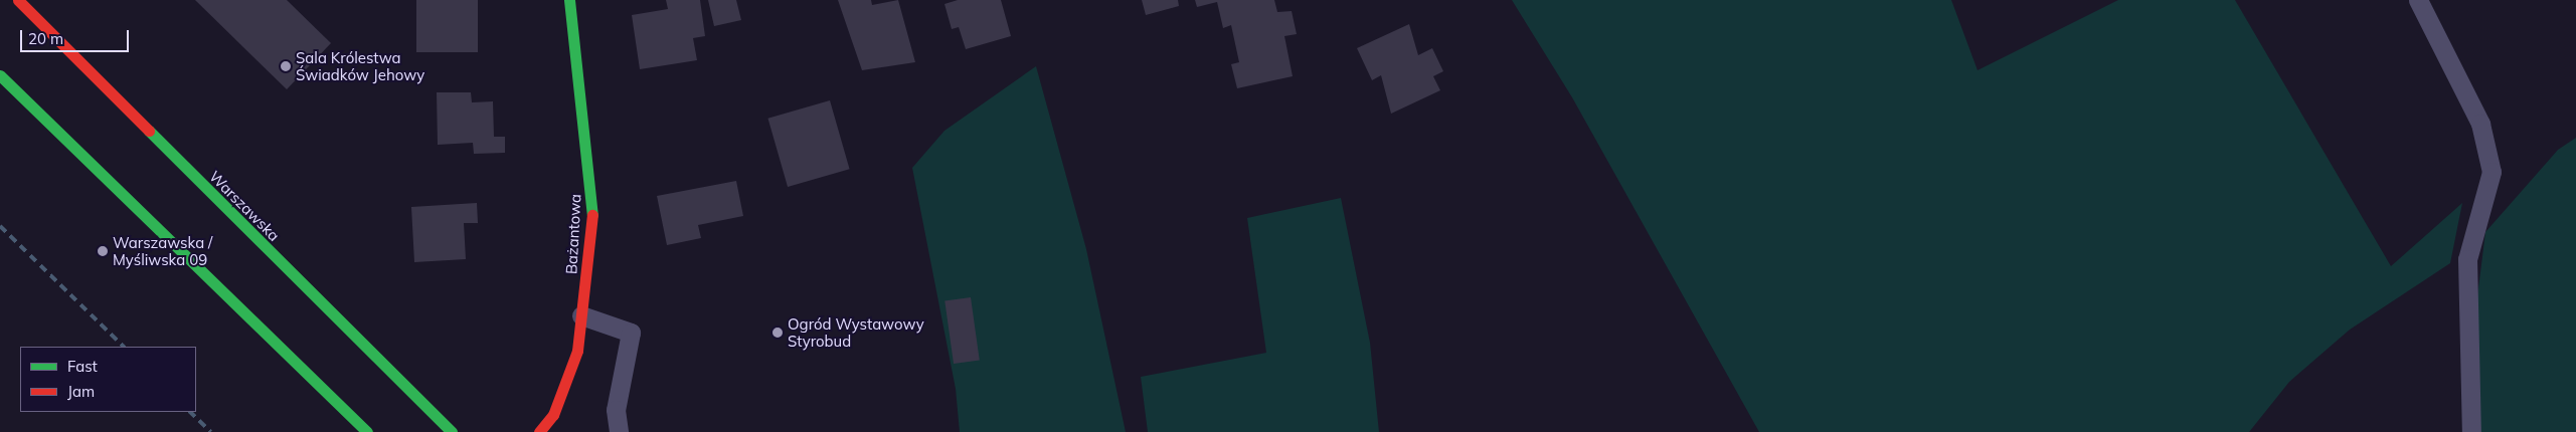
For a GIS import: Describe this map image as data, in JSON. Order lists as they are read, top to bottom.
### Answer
{
  "streets": {
    "main road": ["Warszawska", "Bażantowa"]
  },
  "places": ["Sala Królestwa Świadków Jehowy", "Warszawska / Myśliwska 09", "Ogród Wystawowy Styrobud"],
  "legend": ["Fast", "Jam"],
  "scale_bar": "20 m"
}
